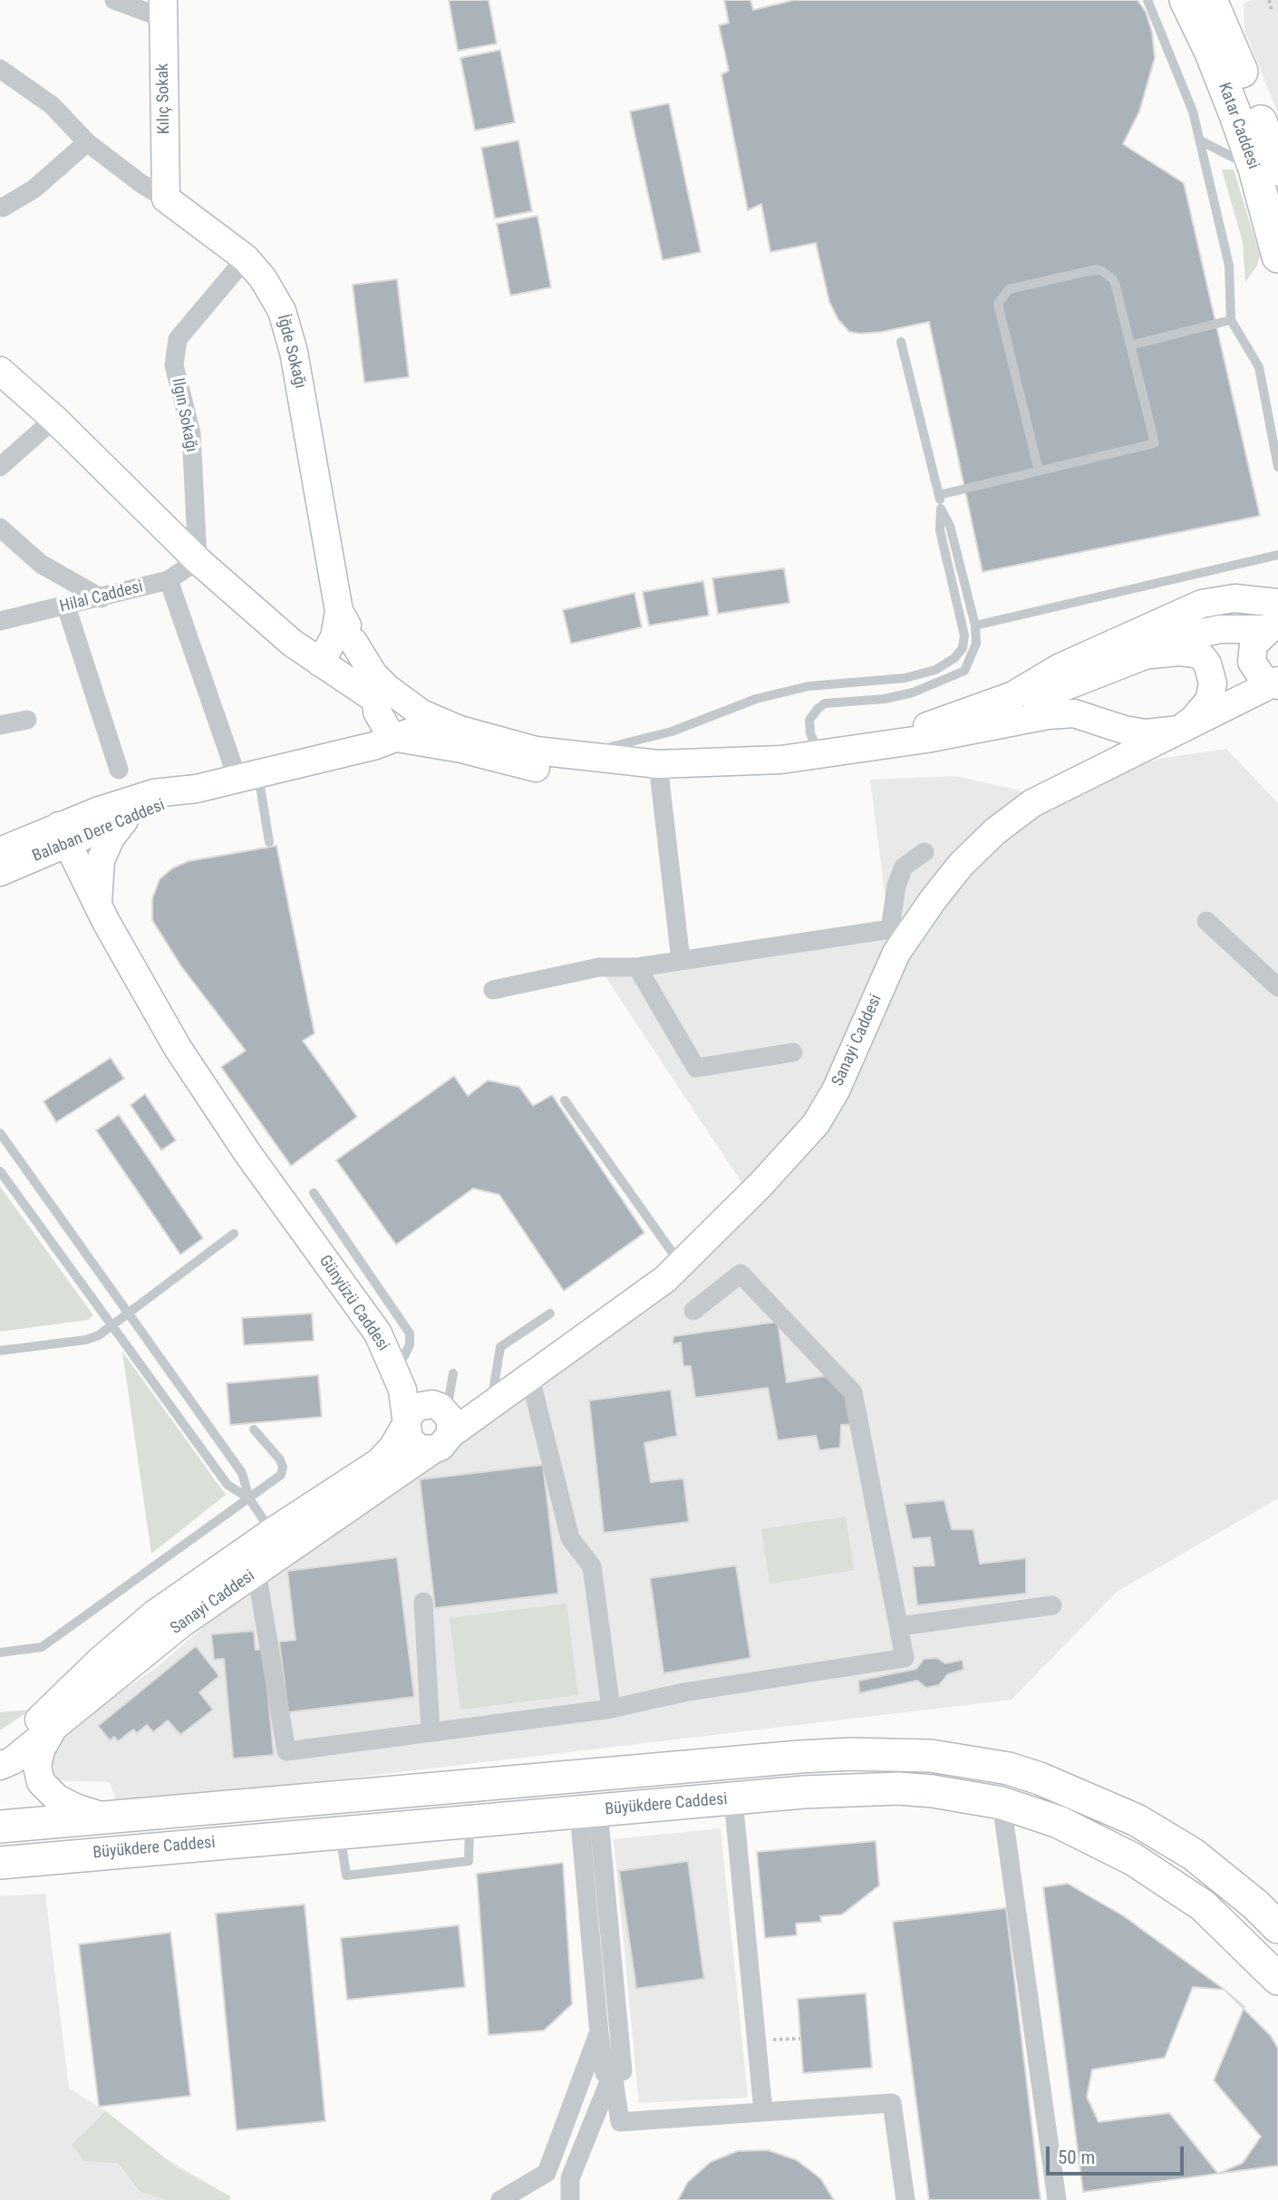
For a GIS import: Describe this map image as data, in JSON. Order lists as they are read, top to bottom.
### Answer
{
  "streets": {
    "main road": ["Katar Caddesi", "Büyükdere Caddesi"],
    "street": [
      "Kılıç Sokak",
      "İğde Sokağı",
      "Ilgın Sokağı",
      "Hilal Caddesi",
      "Balaban Dere Caddesi",
      "Sanayi Caddesi",
      "Günyüzü Caddesi"
    ]
  },
  "crossings": [
    ["Kılıç Sokak", "İğde Sokağı"],
    ["İğde Sokağı", "Ilgın Sokağı"],
    ["Ilgın Sokağı", "Hilal Caddesi"],
    ["Balaban Dere Caddesi", "Günyüzü Caddesi"]
  ],
  "scale_bar": "50 m"
}
